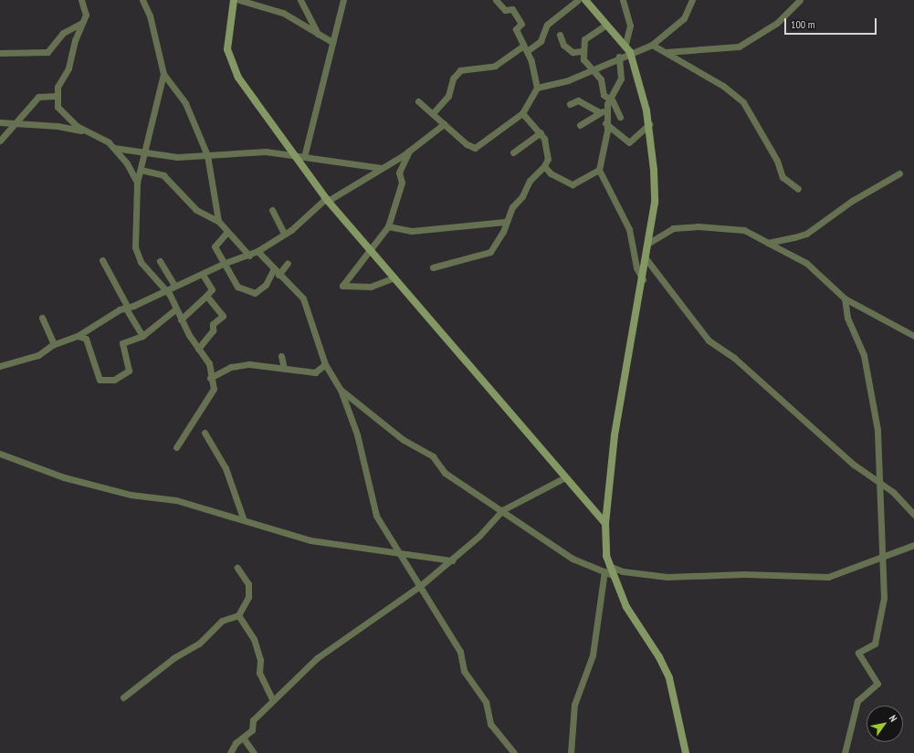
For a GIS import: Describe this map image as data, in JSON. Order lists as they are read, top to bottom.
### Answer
{
  "scale_bar": "100 m",
  "north": "top right"
}
